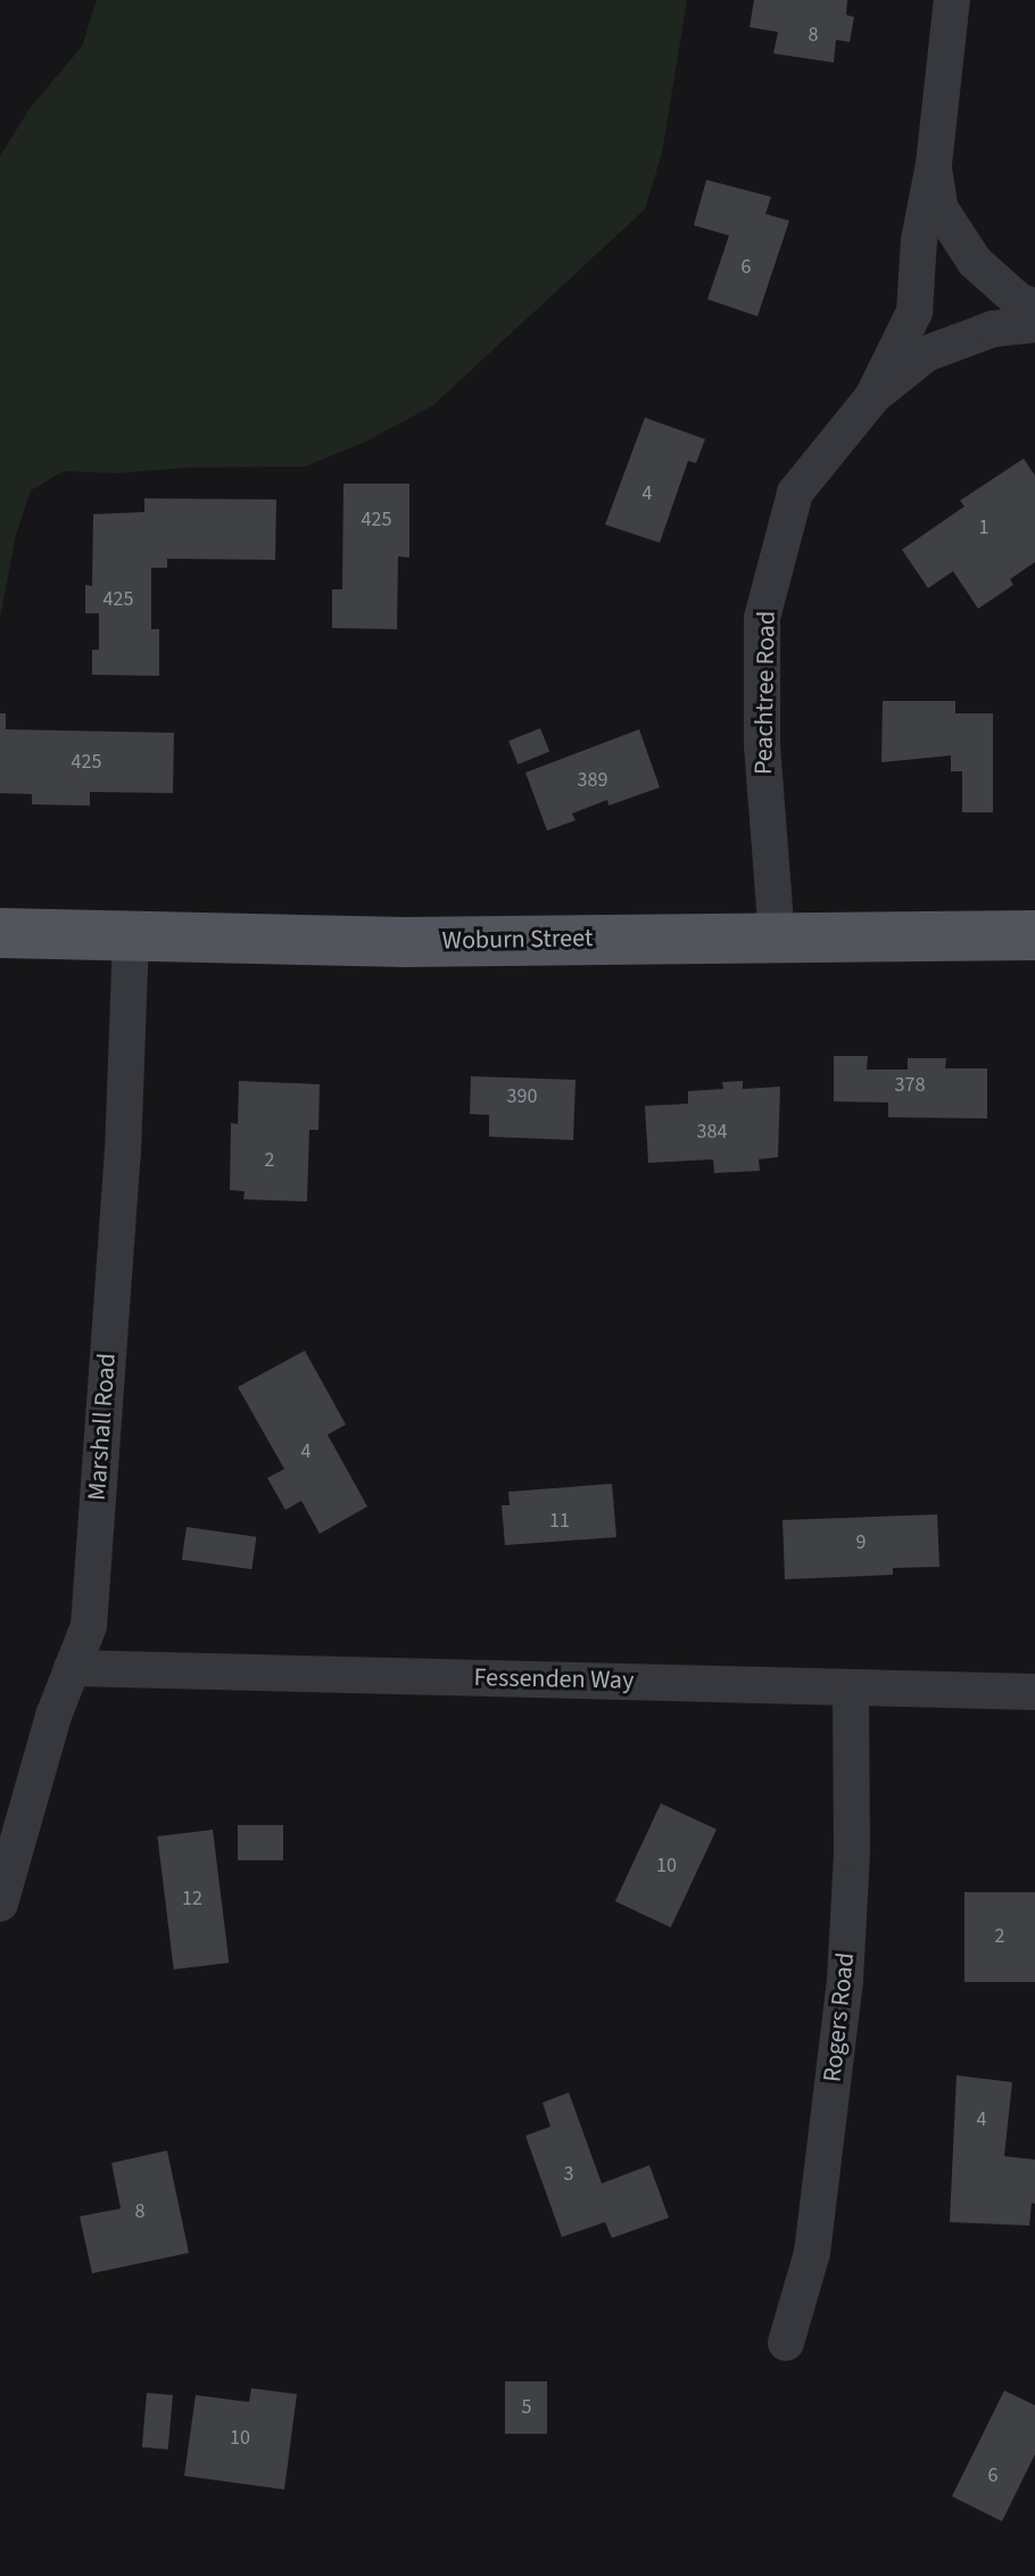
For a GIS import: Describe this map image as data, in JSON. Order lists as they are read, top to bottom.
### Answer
{
  "streets": {
    "main road": ["Woburn Street"],
    "street": [
      "Peachtree Road",
      "Marshall Road",
      "Fessenden Way",
      "Rogers Road"
    ]
  },
  "crossings": [
    ["Peachtree Road", "Woburn Street"],
    ["Woburn Street", "Marshall Road"],
    ["Marshall Road", "Fessenden Way"],
    ["Fessenden Way", "Rogers Road"]
  ],
  "house_numbers": [
    "8",
    "6",
    "4",
    "425",
    "1",
    "425",
    "425",
    "389",
    "378",
    "390",
    "384",
    "2",
    "4",
    "11",
    "9",
    "10",
    "12",
    "2",
    "4",
    "3",
    "8",
    "5",
    "10",
    "6"
  ]
}
